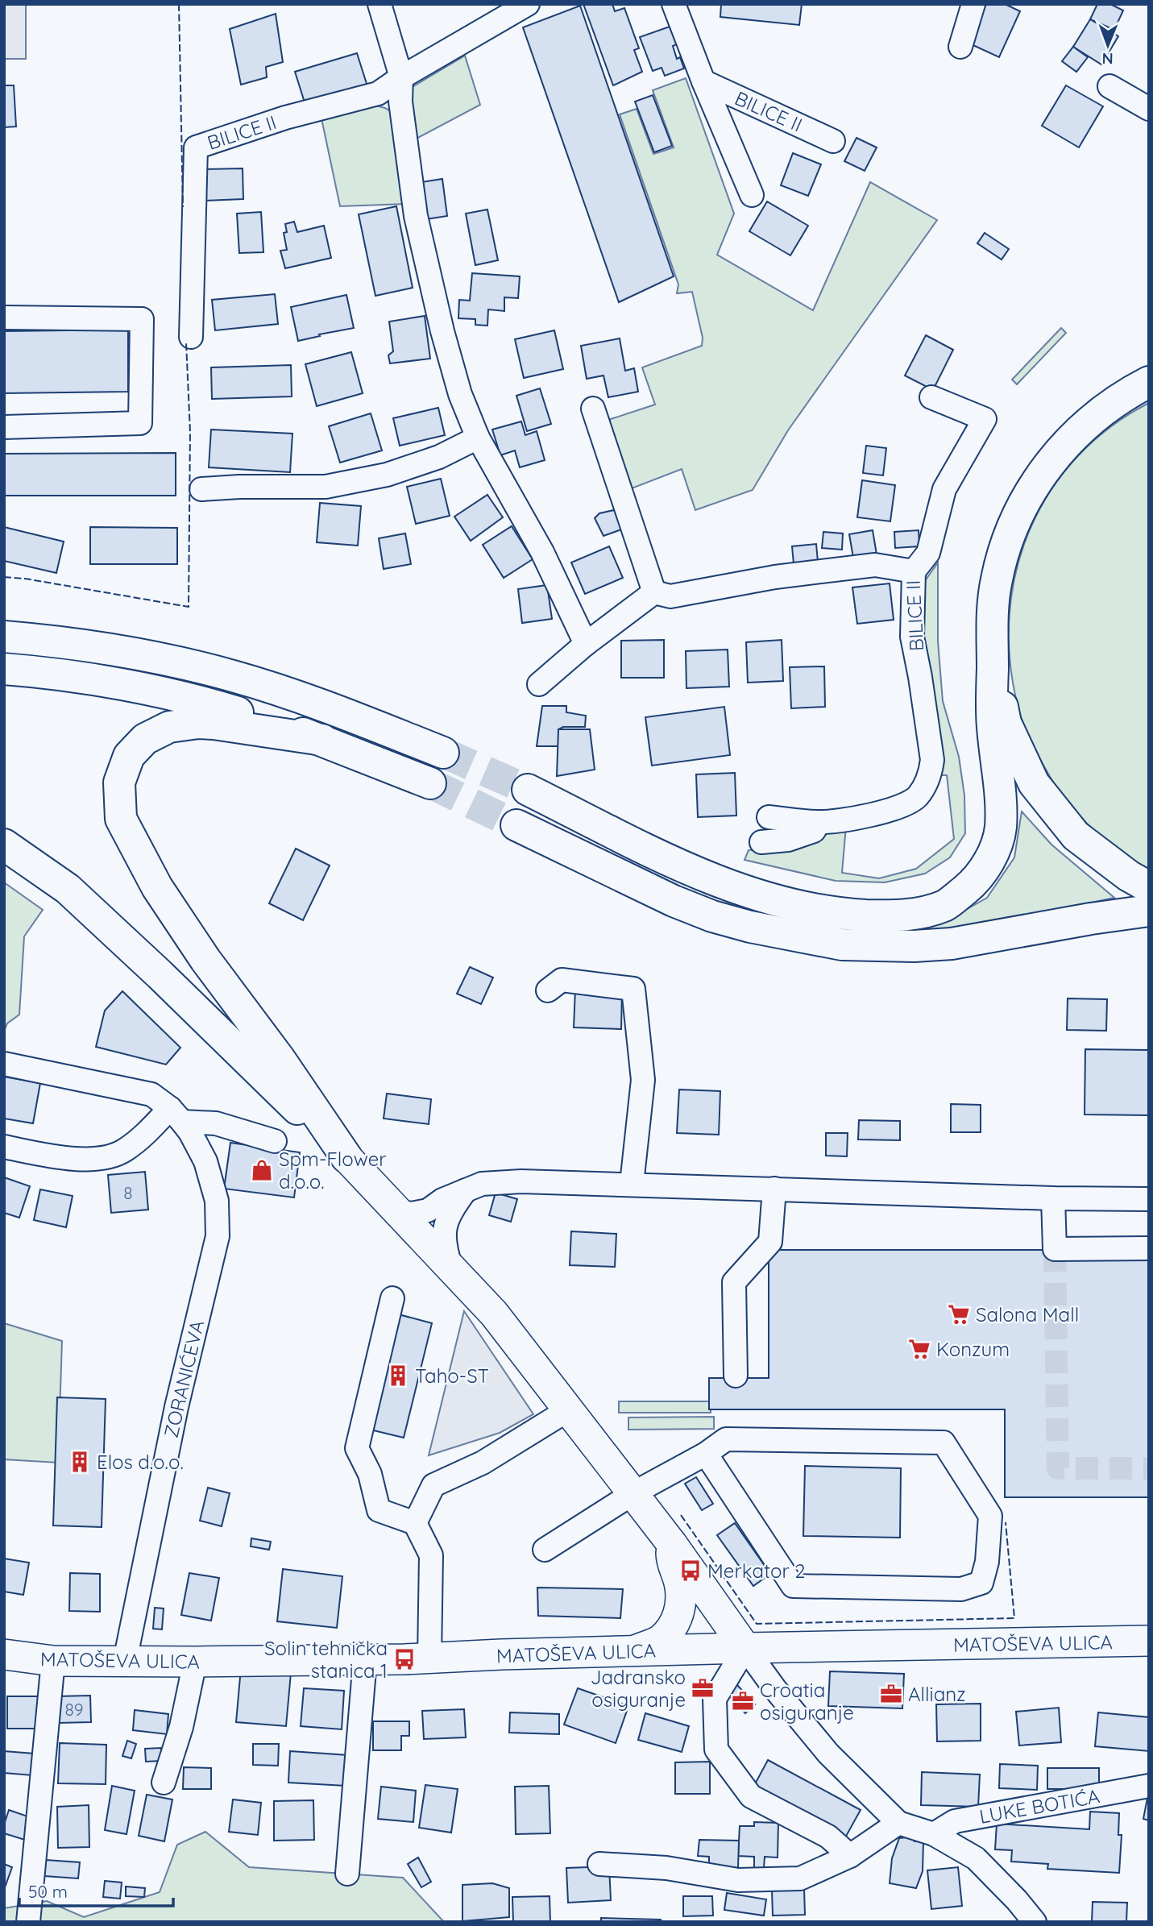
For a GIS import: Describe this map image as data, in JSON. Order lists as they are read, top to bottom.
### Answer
{
  "streets": {
    "main road": ["MATOŠEVA ULICA"],
    "street": ["BILICE II", "ZORANIĆEVA", "LUKE BOTIĆA"]
  },
  "crossings": [
    ["ZORANIĆEVA", "MATOŠEVA ULICA"]
  ],
  "places": {
    "shop": ["Spm-Flower d.o.o."],
    "supermarket": ["Salona Mall", "Konzum"],
    "building": ["Taho-ST", "Elos d.o.o."],
    "bus stop": ["Merkator 2", "Solin tehnička stanica 1"],
    "office": ["Jadransko osiguranje", "Allianz", "Croatia osiguranje"]
  },
  "house_numbers": ["8", "89"],
  "scale_bar": "50 m",
  "north": "bottom"
}
